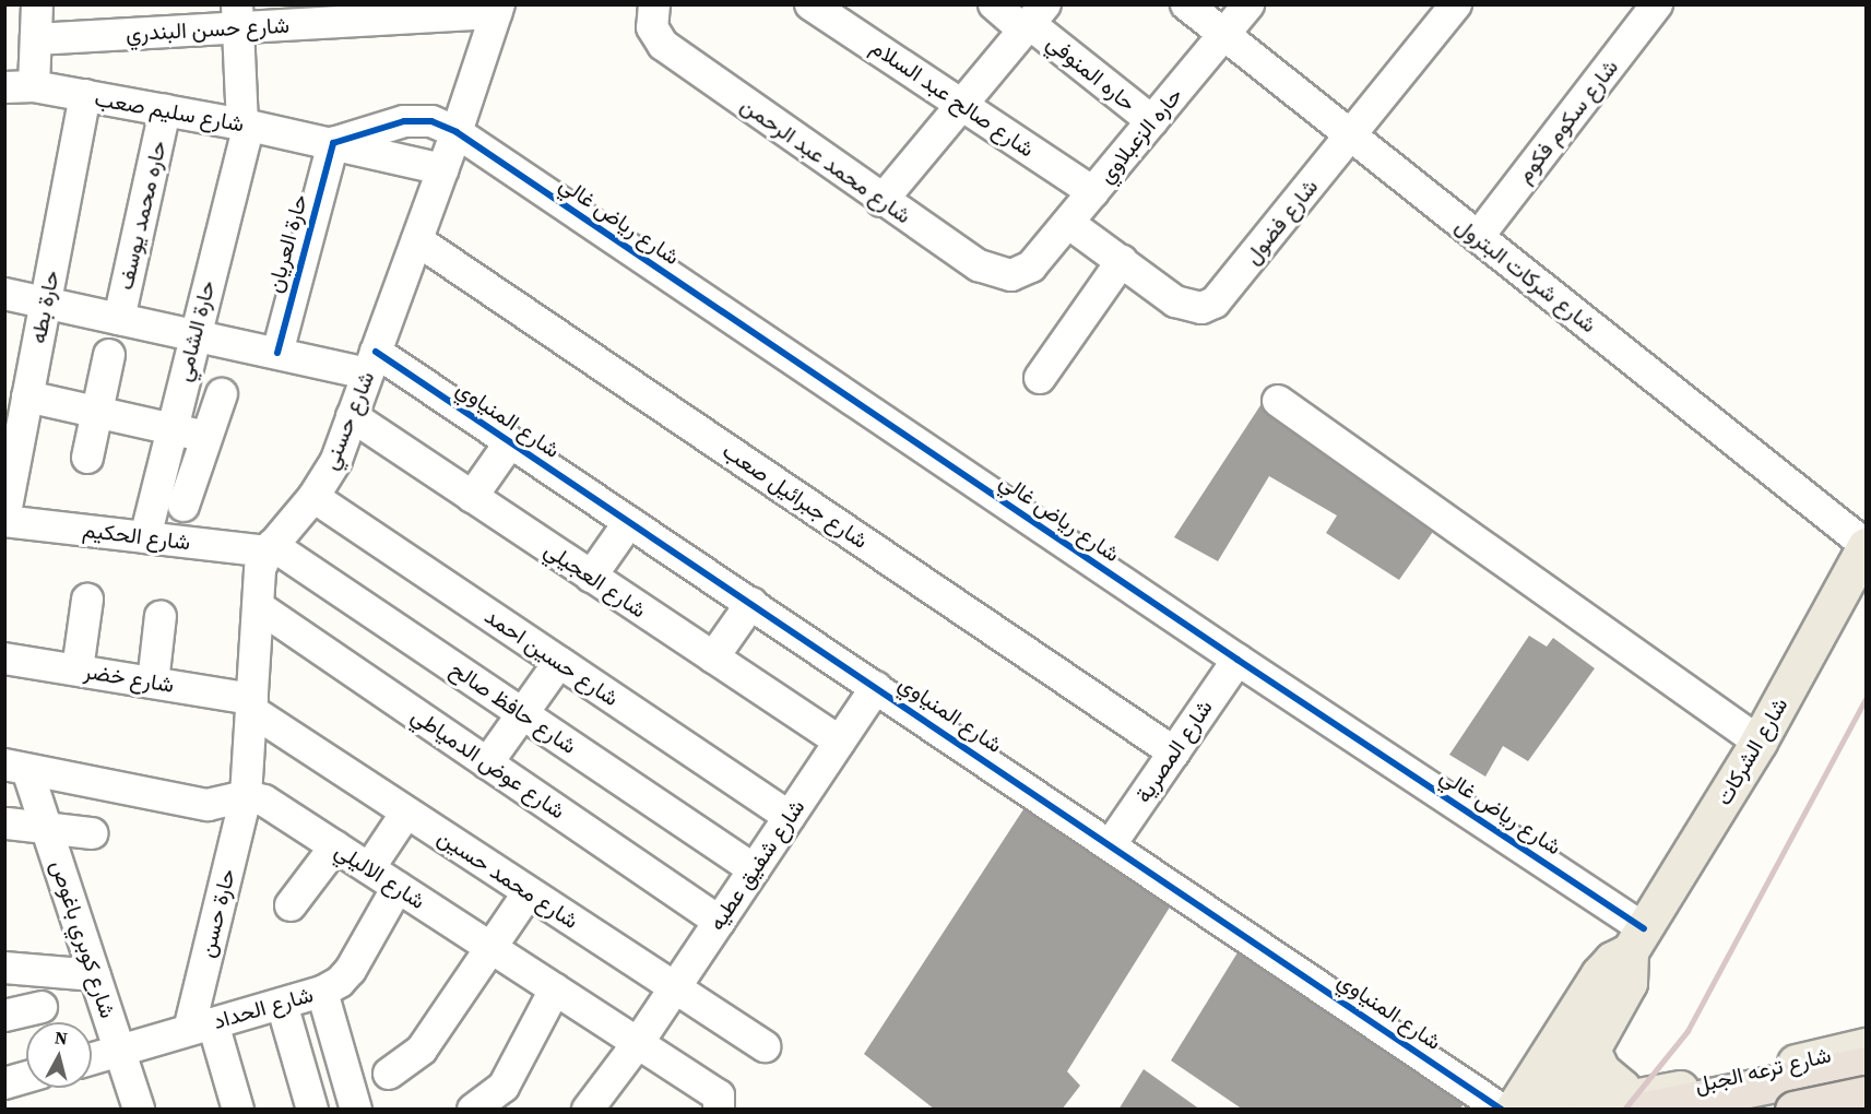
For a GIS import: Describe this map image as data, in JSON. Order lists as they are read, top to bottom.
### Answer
{
  "streets": {
    "main road": ["شارع الشركات"],
    "street": [
      "شارع حسن البندري",
      "حاره المنوفي",
      "شارع صالح عبد السلام",
      "شارع سليم صعب",
      "شارع سكوم فكوم",
      "حاره الزعبلاوي",
      "شارع محمد عبد الرحمن",
      "حاره محمد يوسف",
      "شارع رياض غالي",
      "شارع فضول",
      "حارة العريان",
      "شارع شركات البترول",
      "حارة بطه",
      "حارة الشامي",
      "شارع المنياوي",
      "شارع حسني",
      "شارع جبرائيل صعب",
      "شارع الحكيم",
      "شارع العجيلي",
      "شارع حسين احمد",
      "شارع خضر",
      "شارع حافظ صالح",
      "شارع المصرية",
      "شارع عوض الدمياطي",
      "شارع شفيق عطيه",
      "شارع الاليلي",
      "شارع محمد حسين",
      "حارة حسن",
      "شارع كوبري باغوص",
      "شارع الحداد"
    ]
  },
  "crossings": [
    ["شارع حسن البندري", "حارة الشامي"],
    ["شارع حسن البندري", "شارع حسني"],
    ["حاره المنوفي", "حاره الزعبلاوي"],
    ["شارع صالح عبد السلام", "حاره الزعبلاوي"],
    ["شارع سليم صعب", "حاره محمد يوسف"],
    ["شارع سليم صعب", "شارع رياض غالي"],
    ["شارع سليم صعب", "حارة العريان"],
    ["شارع سليم صعب", "حارة بطه"],
    ["شارع سليم صعب", "حارة الشامي"],
    ["شارع سليم صعب", "شارع حسني"],
    ["شارع سكوم فكوم", "شارع شركات البترول"],
    ["حاره الزعبلاوي", "شارع محمد عبد الرحمن"],
    ["حاره الزعبلاوي", "شارع فضول"],
    ["حاره الزعبلاوي", "شارع شركات البترول"],
    ["شارع رياض غالي", "شارع حسني"],
    ["شارع رياض غالي", "شارع المصرية"],
    ["شارع رياض غالي", "شارع الشركات"],
    ["شارع فضول", "شارع شركات البترول"],
    ["شارع شركات البترول", "شارع الشركات"],
    ["حارة بطه", "شارع الحكيم"],
    ["حارة الشامي", "شارع الحكيم"],
    ["شارع المنياوي", "شارع حسني"],
    ["شارع المنياوي", "شارع المصرية"],
    ["شارع المنياوي", "شارع شفيق عطيه"],
    ["شارع حسني", "شارع جبرائيل صعب"],
    ["شارع حسني", "شارع الحكيم"],
    ["شارع حسني", "شارع العجيلي"],
    ["شارع حسني", "شارع حسين احمد"],
    ["شارع حسني", "شارع خضر"],
    ["شارع حسني", "شارع حافظ صالح"],
    ["شارع حسني", "شارع عوض الدمياطي"],
    ["شارع حسني", "شارع الاليلي"],
    ["شارع حسني", "شارع محمد حسين"],
    ["شارع حسني", "حارة حسن"],
    ["شارع جبرائيل صعب", "شارع المصرية"],
    ["شارع الحكيم", "شارع حافظ صالح"],
    ["شارع العجيلي", "شارع شفيق عطيه"],
    ["شارع حسين احمد", "شارع شفيق عطيه"],
    ["شارع خضر", "شارع محمد حسين"],
    ["شارع حافظ صالح", "شارع شفيق عطيه"],
    ["شارع عوض الدمياطي", "شارع شفيق عطيه"],
    ["شارع شفيق عطيه", "شارع الاليلي"],
    ["شارع شفيق عطيه", "شارع محمد حسين"],
    ["شارع الاليلي", "حارة حسن"],
    ["شارع الاليلي", "شارع الحداد"],
    ["حارة حسن", "شارع الحداد"],
    ["شارع كوبري باغوص", "شارع الحداد"]
  ],
  "north": "top"
}
